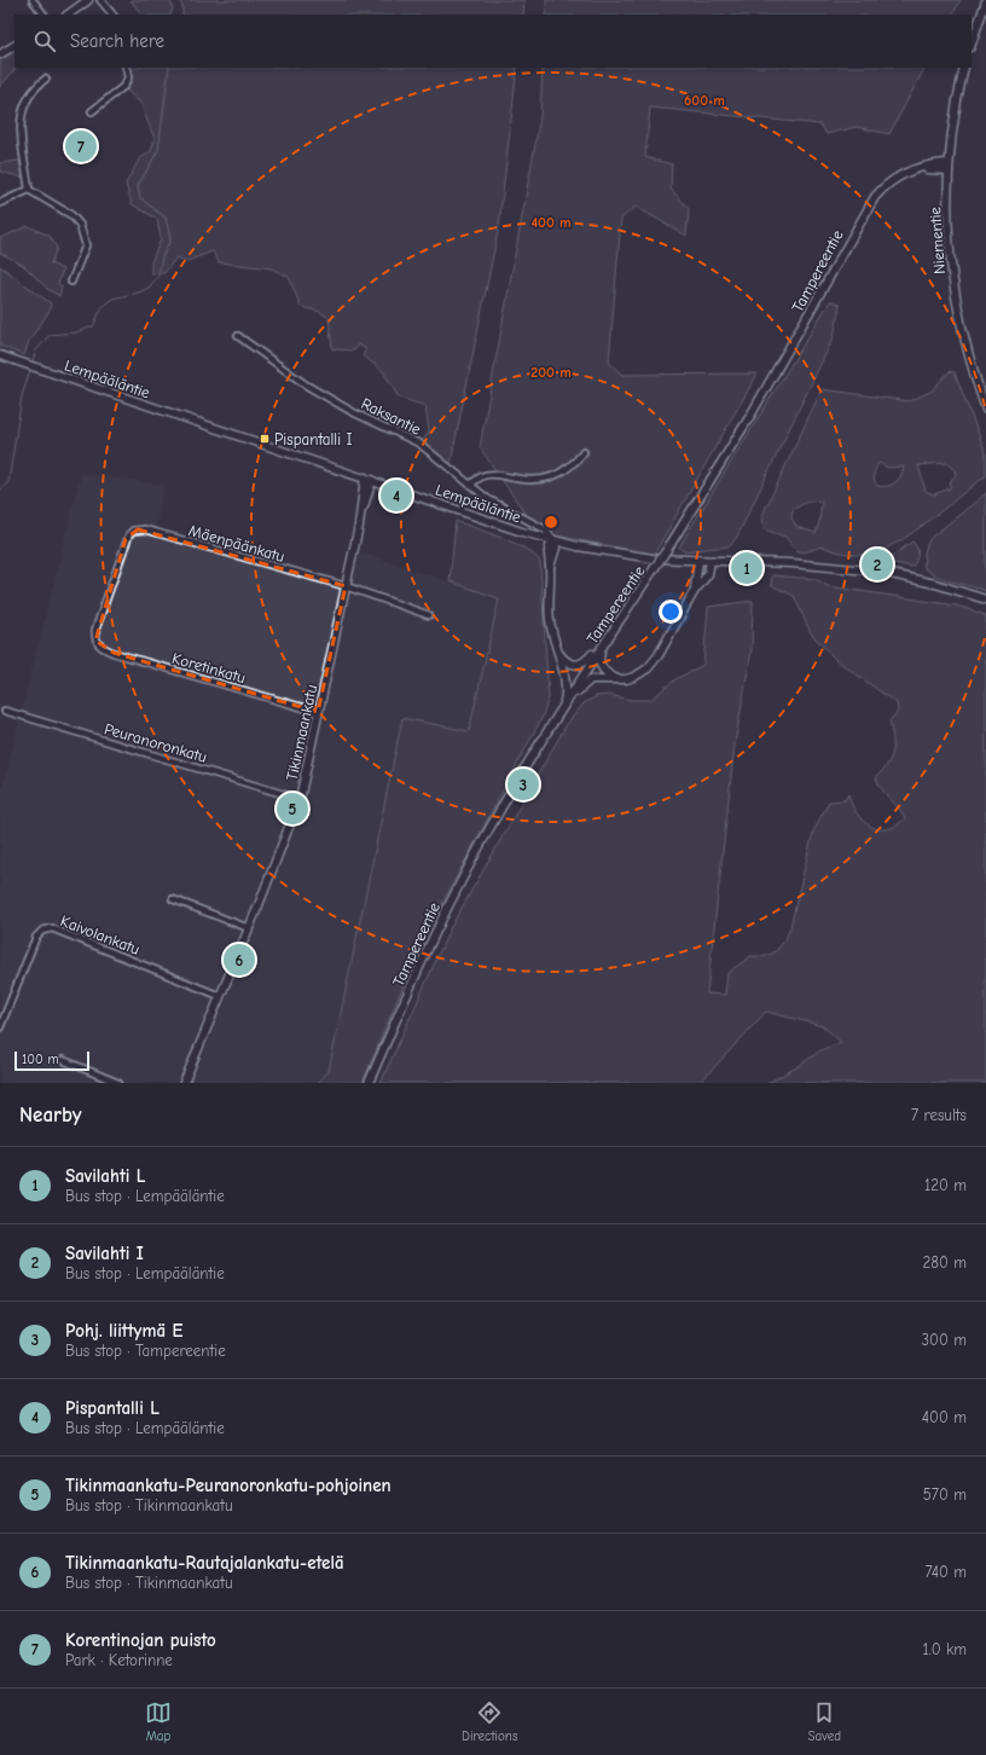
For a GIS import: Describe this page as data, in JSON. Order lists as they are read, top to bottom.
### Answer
{
  "streets": {
    "main road": [
      "Niementie",
      "Tampereentie",
      "Lempääläntie",
      "Tikinmaankatu"
    ],
    "street": [
      "Raksantie",
      "Mäenpäänkatu",
      "Koretinkatu",
      "Peuranoronkatu",
      "Kaivolankatu"
    ]
  },
  "crossings": [
    ["Niementie", "Tampereentie"],
    ["Lempääläntie", "Raksantie"],
    ["Lempääläntie", "Tikinmaankatu"],
    ["Mäenpäänkatu", "Koretinkatu"],
    ["Mäenpäänkatu", "Tikinmaankatu"],
    ["Koretinkatu", "Tikinmaankatu"],
    ["Tikinmaankatu", "Peuranoronkatu"],
    ["Tikinmaankatu", "Kaivolankatu"]
  ],
  "places": {
    "transit": ["Pispantalli I"]
  },
  "scale_bar": "100 m",
  "page": {
    "search": "Search here",
    "pins": [
      "7",
      "4",
      "2",
      "1",
      "3",
      "5",
      "6"
    ],
    "scale": "100 m",
    "heading": ["Nearby", "7 results"],
    "list": [
      {
        "mark": "1",
        "name": "Savilahti L",
        "note": "Bus stop · Lempääläntie",
        "value": "120 m"
      },
      {
        "mark": "2",
        "name": "Savilahti I",
        "note": "Bus stop · Lempääläntie",
        "value": "280 m"
      },
      {
        "mark": "3",
        "name": "Pohj. liittymä E",
        "note": "Bus stop · Tampereentie",
        "value": "300 m"
      },
      {
        "mark": "4",
        "name": "Pispantalli L",
        "note": "Bus stop · Lempääläntie",
        "value": "400 m"
      },
      {
        "mark": "5",
        "name": "Tikinmaankatu-Peuranoronkatu-pohjoinen",
        "note": "Bus stop · Tikinmaankatu",
        "value": "570 m"
      },
      {
        "mark": "6",
        "name": "Tikinmaankatu-Rautajalankatu-etelä",
        "note": "Bus stop · Tikinmaankatu",
        "value": "740 m"
      },
      {
        "mark": "7",
        "name": "Korentinojan puisto",
        "note": "Park · Ketorinne",
        "value": "1.0 km"
      }
    ],
    "nav": ["Map", "Directions", "Saved"]
  },
  "rings": ["600 m", "400 m", "200 m"]
}
